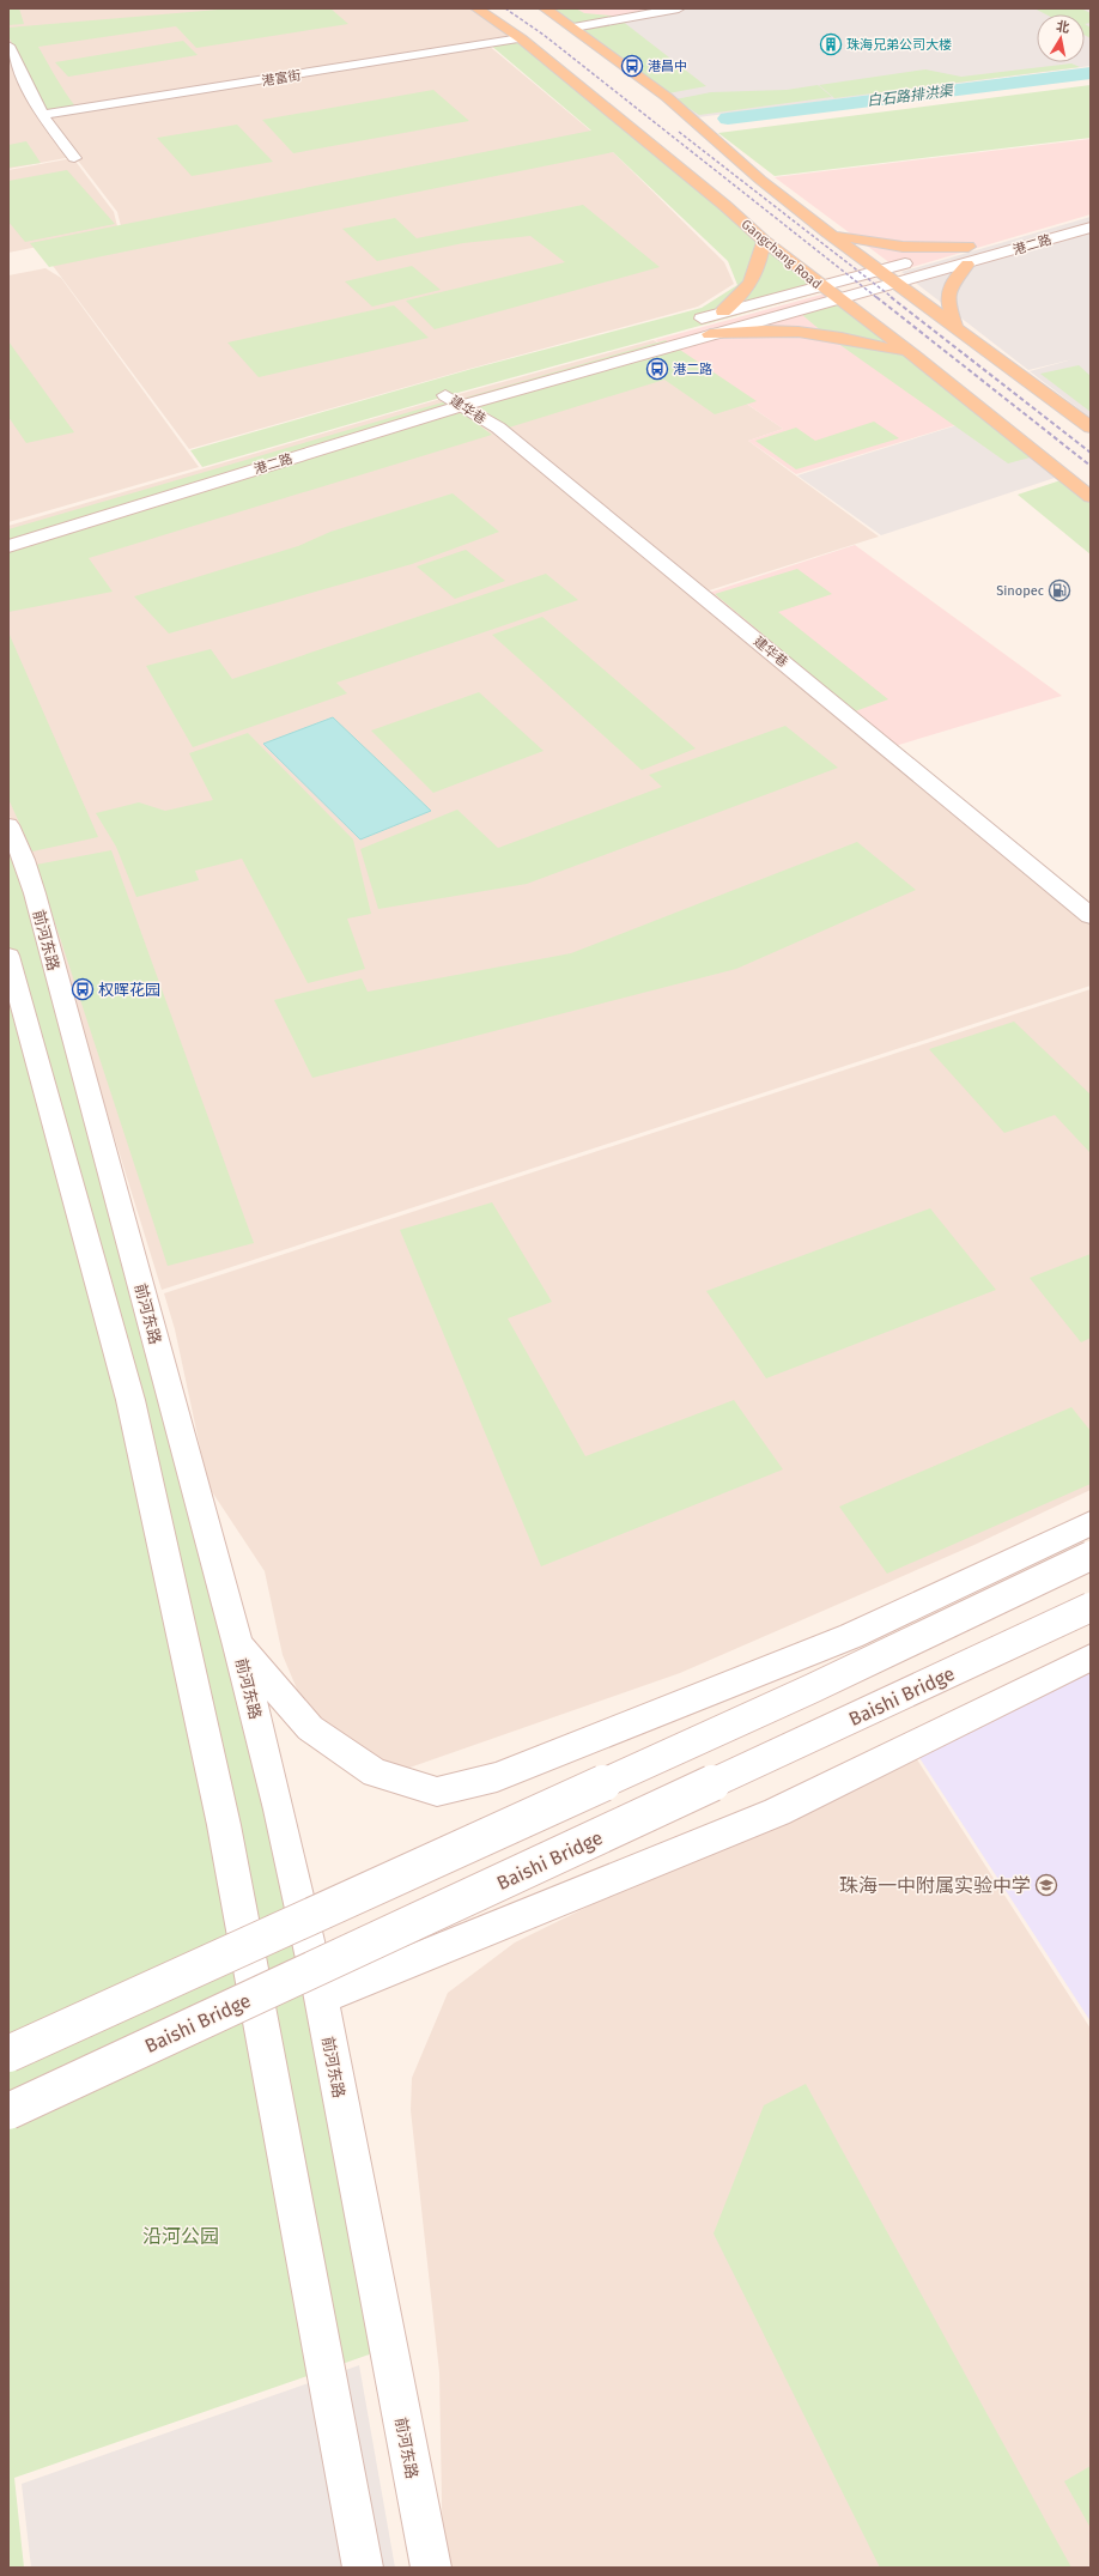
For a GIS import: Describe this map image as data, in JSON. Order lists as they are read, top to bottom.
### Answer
{
  "streets": {
    "main road": ["Gangchang Road"],
    "street": [
      "港富街",
      "港二路",
      "建华巷",
      "前河东路",
      "Baishi Bridge"
    ]
  },
  "crossings": [
    ["港富街", "Gangchang Road"],
    ["港二路", "Gangchang Road"],
    ["港二路", "建华巷"]
  ],
  "water": ["白石路排洪渠"],
  "parks": ["沿河公园"],
  "places": {
    "building": ["珠海兄弟公司大楼"],
    "bus stop": ["港昌中", "港二路", "权晖花园"],
    "fuel station": ["Sinopec"],
    "school or university": ["珠海一中附属实验中学"]
  },
  "north": "top"
}
